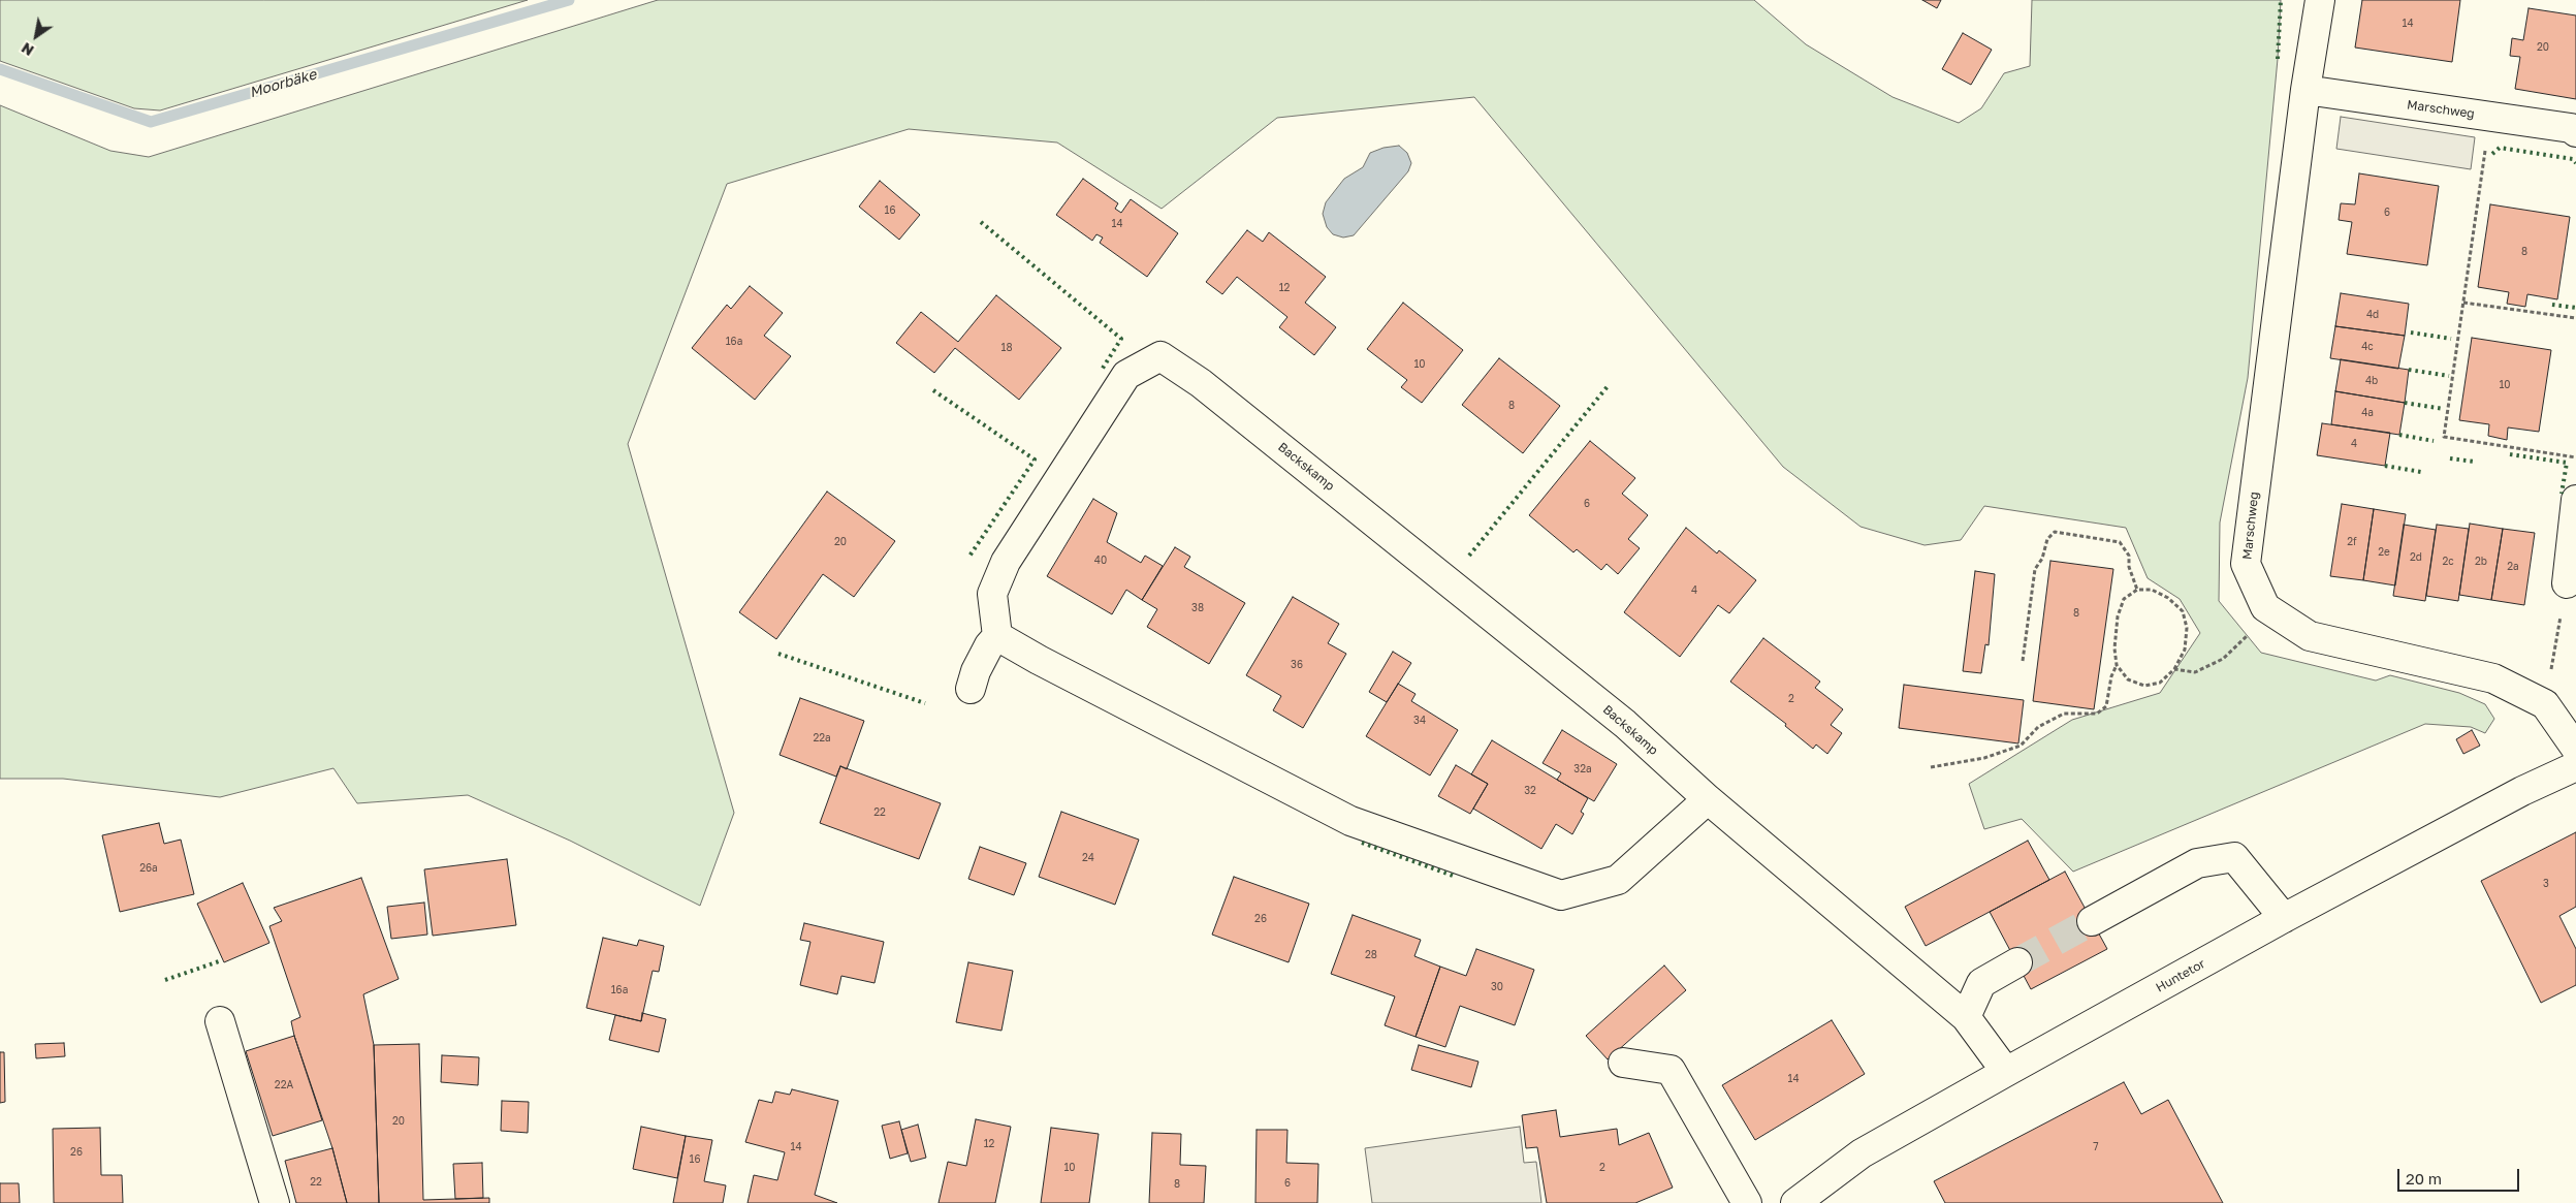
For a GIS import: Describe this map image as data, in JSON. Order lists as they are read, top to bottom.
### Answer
{
  "streets": {
    "street": ["Marschweg", "Backskamp", "Huntetor"]
  },
  "crossings": [
    ["Backskamp", "Huntetor"]
  ],
  "water": ["Moorbäke"],
  "house_numbers": [
    "14",
    "20",
    "16",
    "6",
    "14",
    "8",
    "12",
    "4d",
    "16a",
    "4c",
    "18",
    "10",
    "4b",
    "10",
    "8",
    "4a",
    "4",
    "6",
    "20",
    "2f",
    "2e",
    "2d",
    "40",
    "2c",
    "2b",
    "2a",
    "4",
    "38",
    "8",
    "36",
    "2",
    "34",
    "22a",
    "32a",
    "32",
    "22",
    "24",
    "26a",
    "3",
    "26",
    "28",
    "30",
    "16a",
    "14",
    "22A",
    "20",
    "12",
    "14",
    "7",
    "26",
    "16",
    "10",
    "2",
    "22",
    "6",
    "8"
  ],
  "scale_bar": "20 m",
  "north": "bottom left"
}
